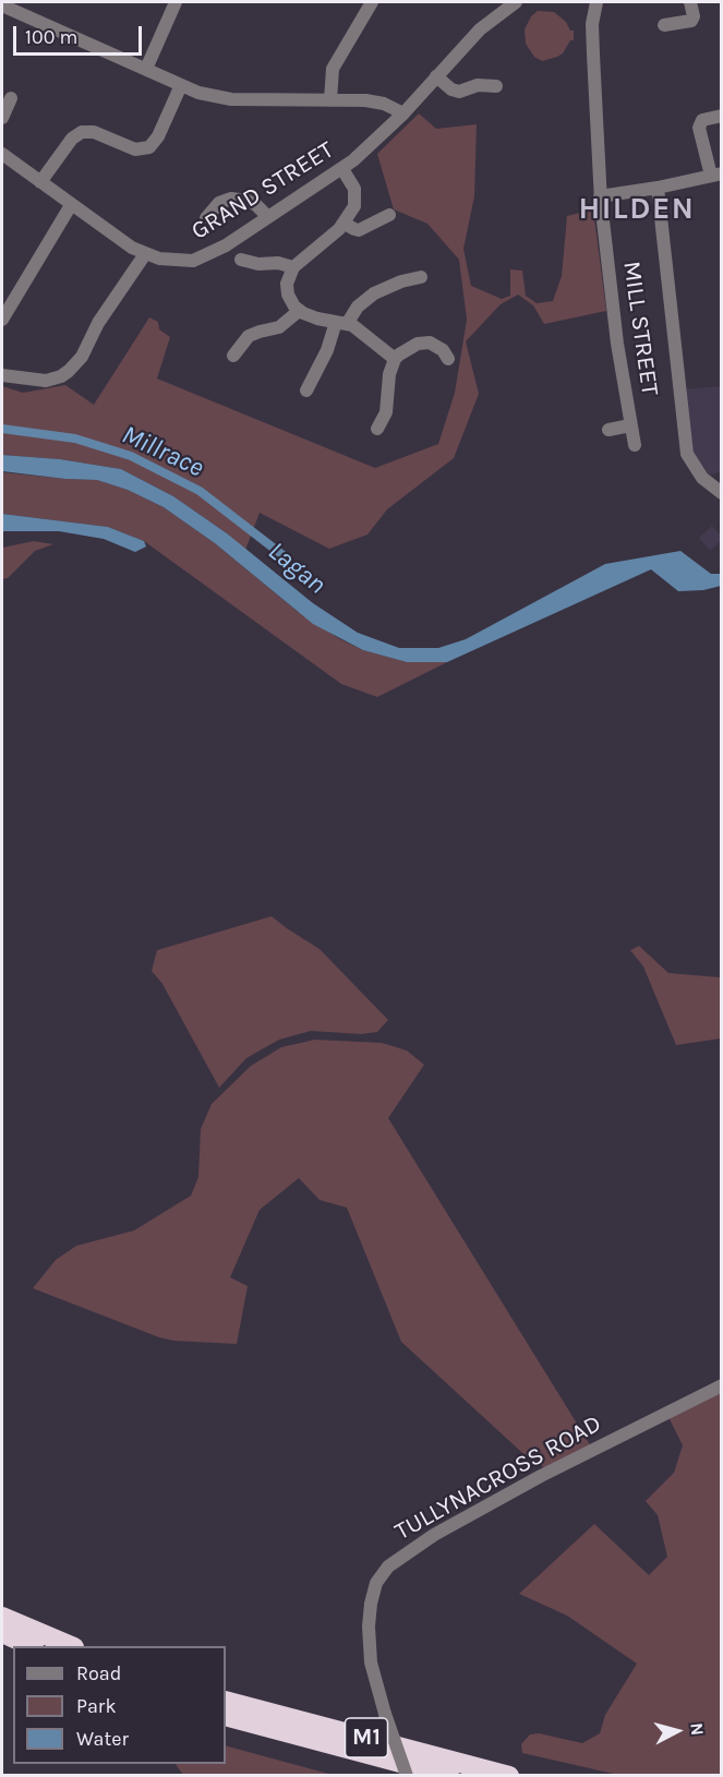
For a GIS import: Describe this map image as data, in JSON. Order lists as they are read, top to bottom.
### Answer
{
  "streets": {
    "highway": ["M1"],
    "street": ["GRAND STREET", "MILL STREET", "TULLYNACROSS ROAD"]
  },
  "districts": ["HILDEN"],
  "water": ["Millrace", "Lagan"],
  "legend": ["Road", "Park", "Water"],
  "scale_bar": "100 m",
  "north": "right"
}
